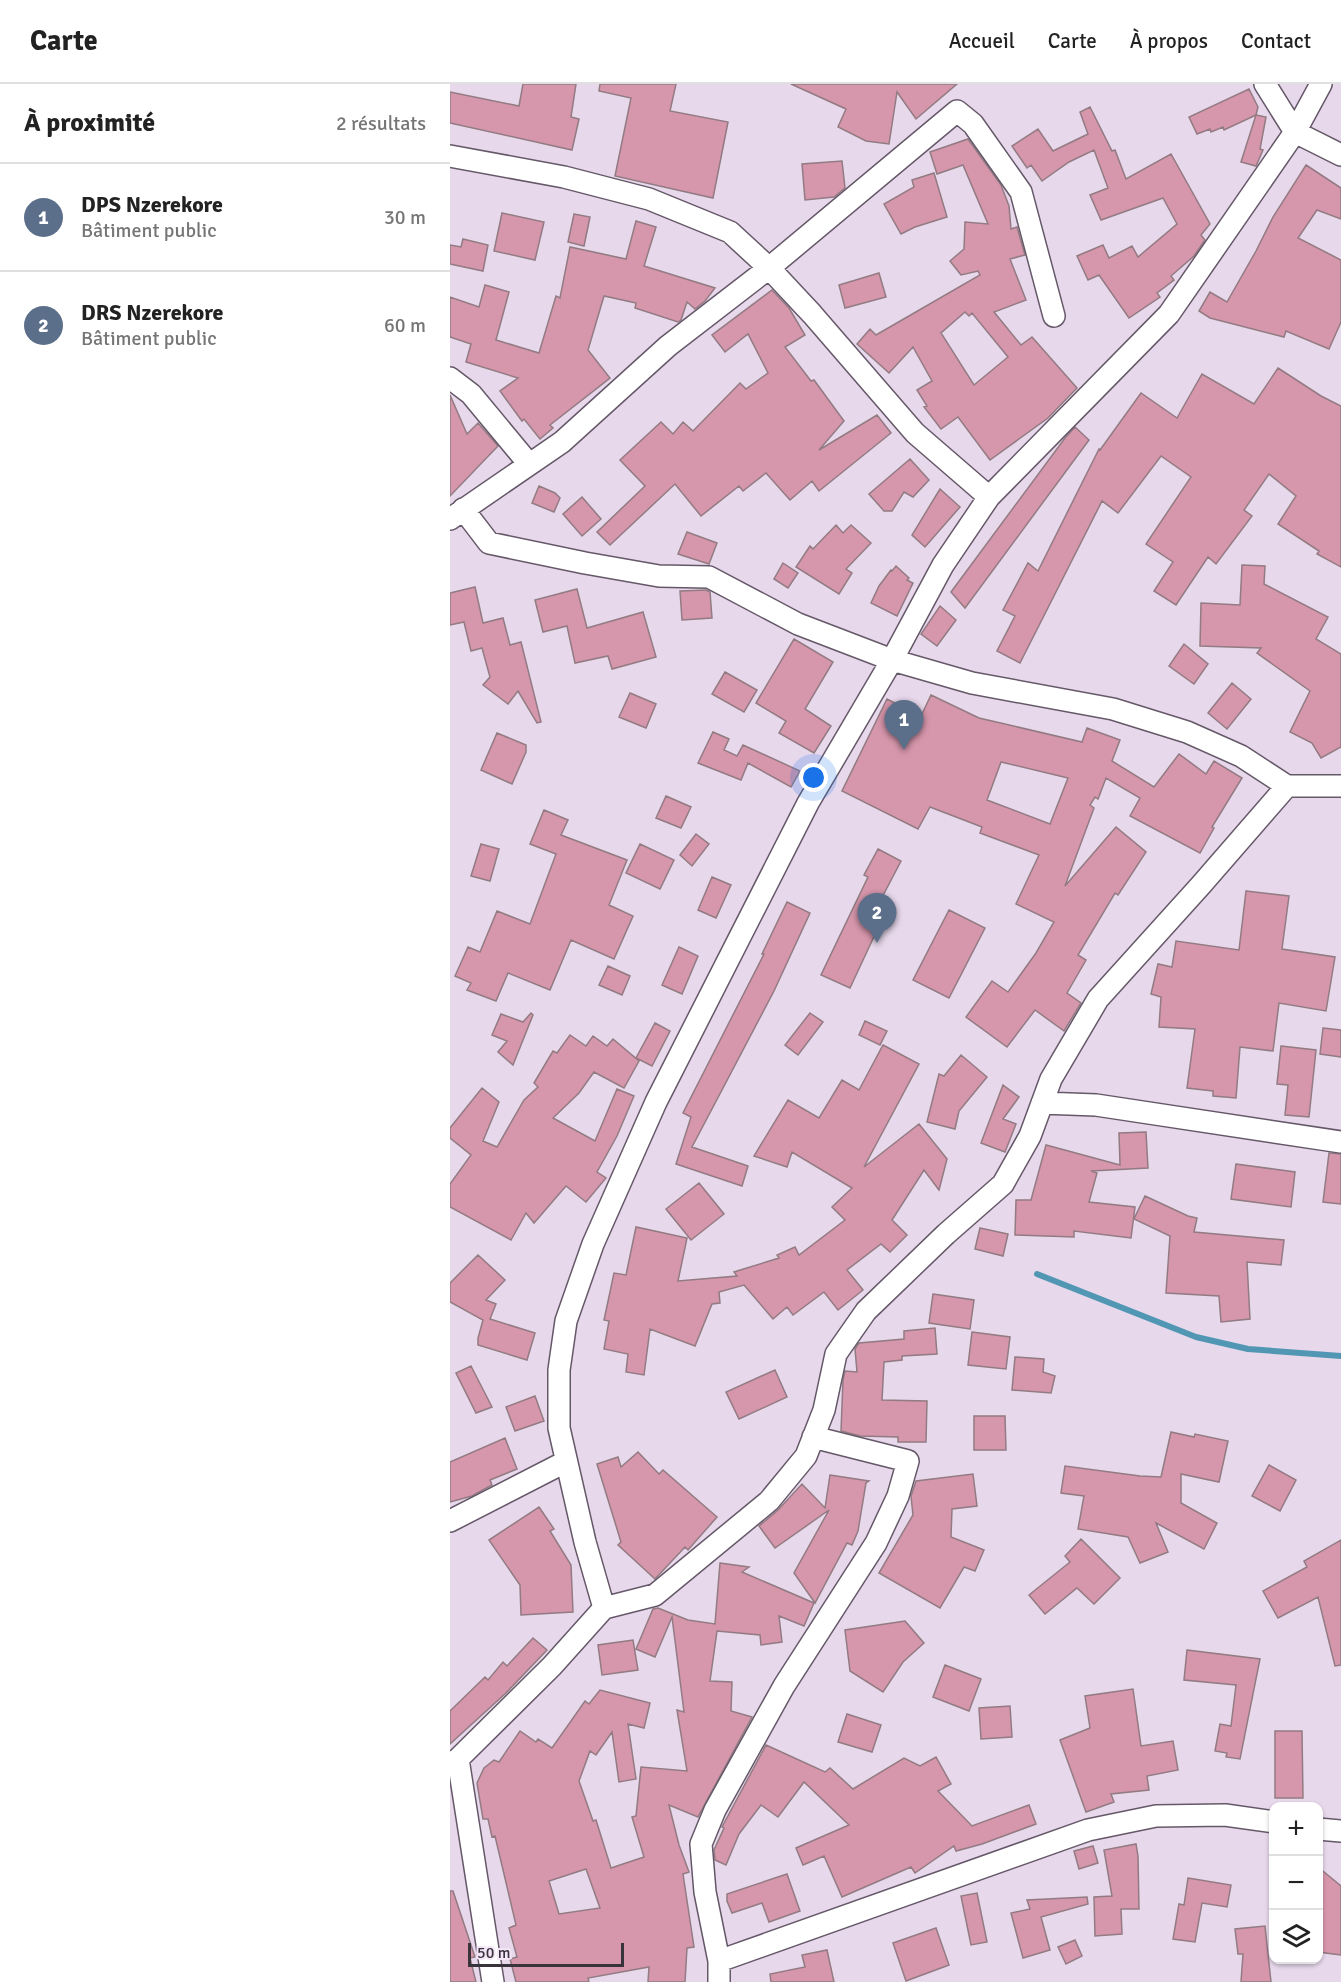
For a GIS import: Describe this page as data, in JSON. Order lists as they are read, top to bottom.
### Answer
{
  "scale_bar": "50 m",
  "page": {
    "header": "Carte",
    "nav": [
      "Accueil",
      "Carte",
      "À propos",
      "Contact"
    ],
    "heading": ["À proximité", "2 résultats"],
    "list": [
      {
        "mark": "1",
        "name": "DPS Nzerekore",
        "note": "Bâtiment public",
        "value": "30 m"
      },
      {
        "mark": "2",
        "name": "DRS Nzerekore",
        "note": "Bâtiment public",
        "value": "60 m"
      }
    ],
    "pins": ["1", "2"],
    "map_buttons": ["+", "−"],
    "scale": "50 m"
  }
}
